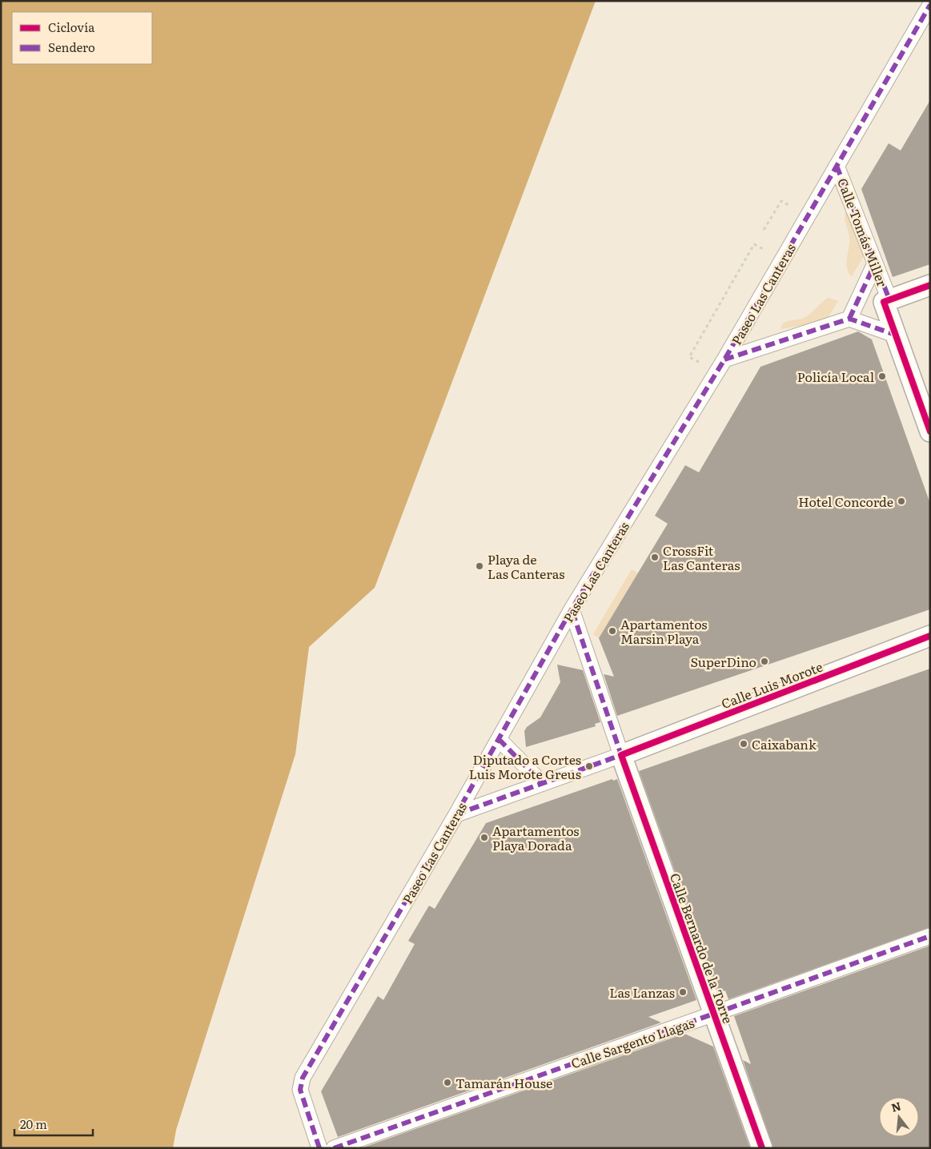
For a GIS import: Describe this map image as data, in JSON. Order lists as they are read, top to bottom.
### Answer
{
  "streets": {
    "street": [
      "Calle Tomás Miller",
      "Paseo Las Canteras",
      "Calle Luis Morote",
      "Calle Bernardo de la Torre",
      "Calle Sargento Llagas"
    ]
  },
  "crossings": [
    ["Calle Tomás Miller", "Paseo Las Canteras"],
    ["Calle Luis Morote", "Calle Bernardo de la Torre"],
    ["Calle Bernardo de la Torre", "Calle Sargento Llagas"]
  ],
  "places": [
    "Policía Local",
    "Hotel Concorde",
    "CrossFit Las Canteras",
    "Playa de Las Canteras",
    "Apartamentos Marsin Playa",
    "SuperDino",
    "Caixabank",
    "Diputado a Cortes Luis Morote Greus",
    "Apartamentos Playa Dorada",
    "Las Lanzas",
    "Tamarán House"
  ],
  "legend": ["Ciclovía", "Sendero"],
  "scale_bar": "20 m",
  "north": "top"
}
